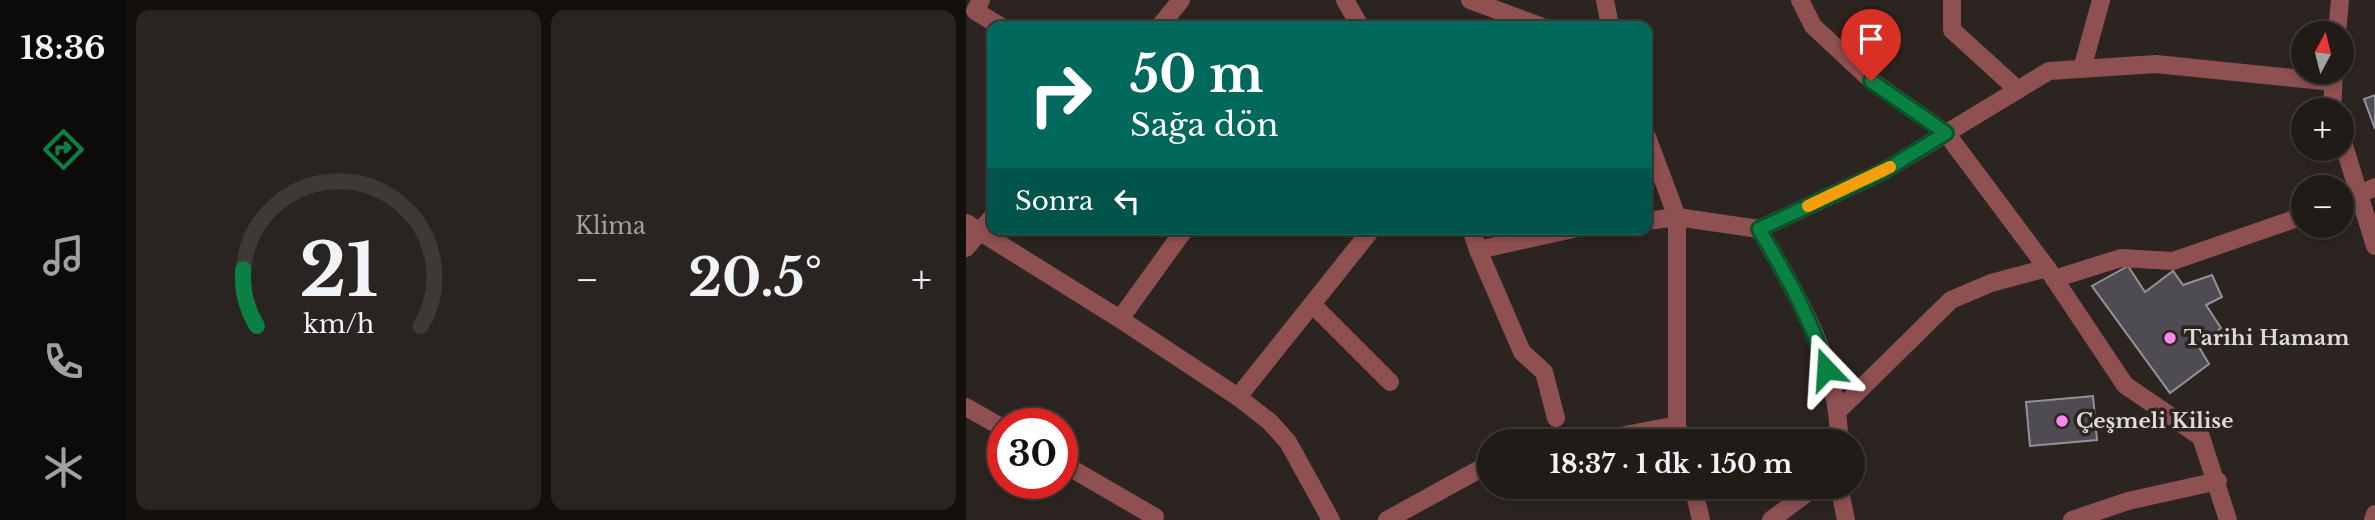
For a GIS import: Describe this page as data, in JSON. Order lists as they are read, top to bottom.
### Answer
{
  "places": ["Tarihi Hamam", "Çeşmeli Kilise"],
  "north": "top",
  "page": {
    "tabs": "18:36",
    "tile": "Klima",
    "map_buttons": ["+", "−"],
    "turn": ["50 m", "Sağa dön"],
    "then": "Sonra",
    "heat": ["−", "20.5°", "+"],
    "limit": "30",
    "trip": "18:37 · 1 dk · 150 m",
    "gauge": ["21", "km/h"]
  }
}
